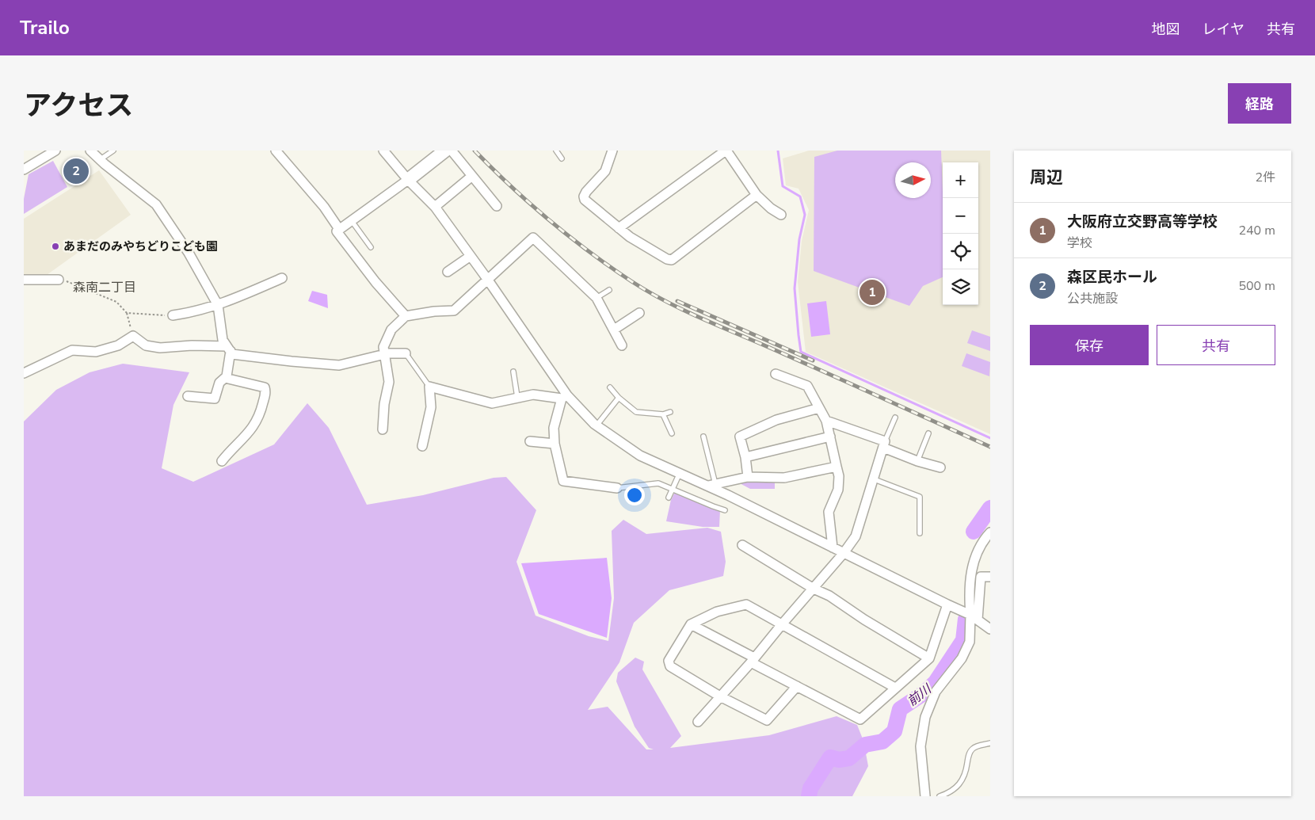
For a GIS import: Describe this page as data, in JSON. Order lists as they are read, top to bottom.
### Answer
{
  "districts": ["森南二丁目"],
  "water": ["前川"],
  "places": ["あまだのみやちどりこども園"],
  "north": "right",
  "page": {
    "header": "Trailo",
    "nav": ["地図", "レイヤ", "共有"],
    "title": "アクセス",
    "buttons": [
      "経路",
      ["保存", "共有"]
    ],
    "heading": ["周辺", "2件"],
    "pins": ["2", "1"],
    "map_buttons": ["+", "−"],
    "list": [
      {
        "mark": "1",
        "name": "大阪府立交野高等学校",
        "note": "学校",
        "value": "240 m"
      },
      {
        "mark": "2",
        "name": "森区民ホール",
        "note": "公共施設",
        "value": "500 m"
      }
    ]
  }
}
